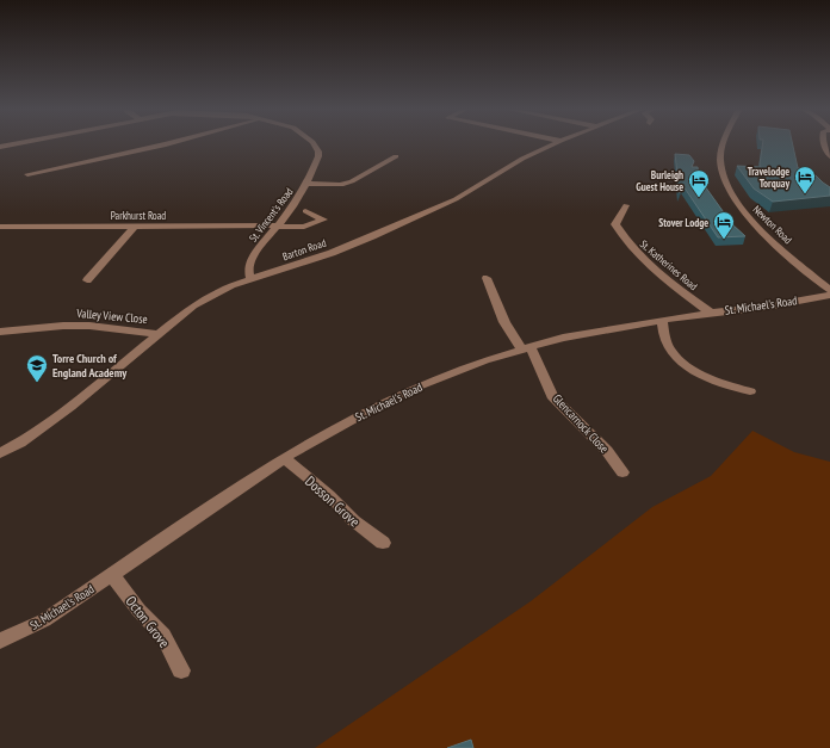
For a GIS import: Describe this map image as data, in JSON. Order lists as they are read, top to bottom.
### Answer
{
  "streets": {
    "street": [
      "Parkhurst Road",
      "St. Vincent's Road",
      "Newton Road",
      "Barton Road",
      "St. Katherines Road",
      "St. Michael's Road",
      "Valley View Close",
      "Glencarnock Close",
      "Dosson Grove",
      "Octon Grove"
    ]
  },
  "crossings": [
    ["Parkhurst Road", "St. Vincent's Road"],
    ["St. Vincent's Road", "Barton Road"],
    ["Barton Road", "Valley View Close"],
    ["St. Katherines Road", "St. Michael's Road"],
    ["St. Michael's Road", "Glencarnock Close"],
    ["St. Michael's Road", "Dosson Grove"],
    ["St. Michael's Road", "Octon Grove"]
  ],
  "places": {
    "hotel": ["Travelodge Torquay", "Burleigh Guest House", "Stover Lodge"],
    "school or university": ["Torre Church of England Academy"]
  }
}
